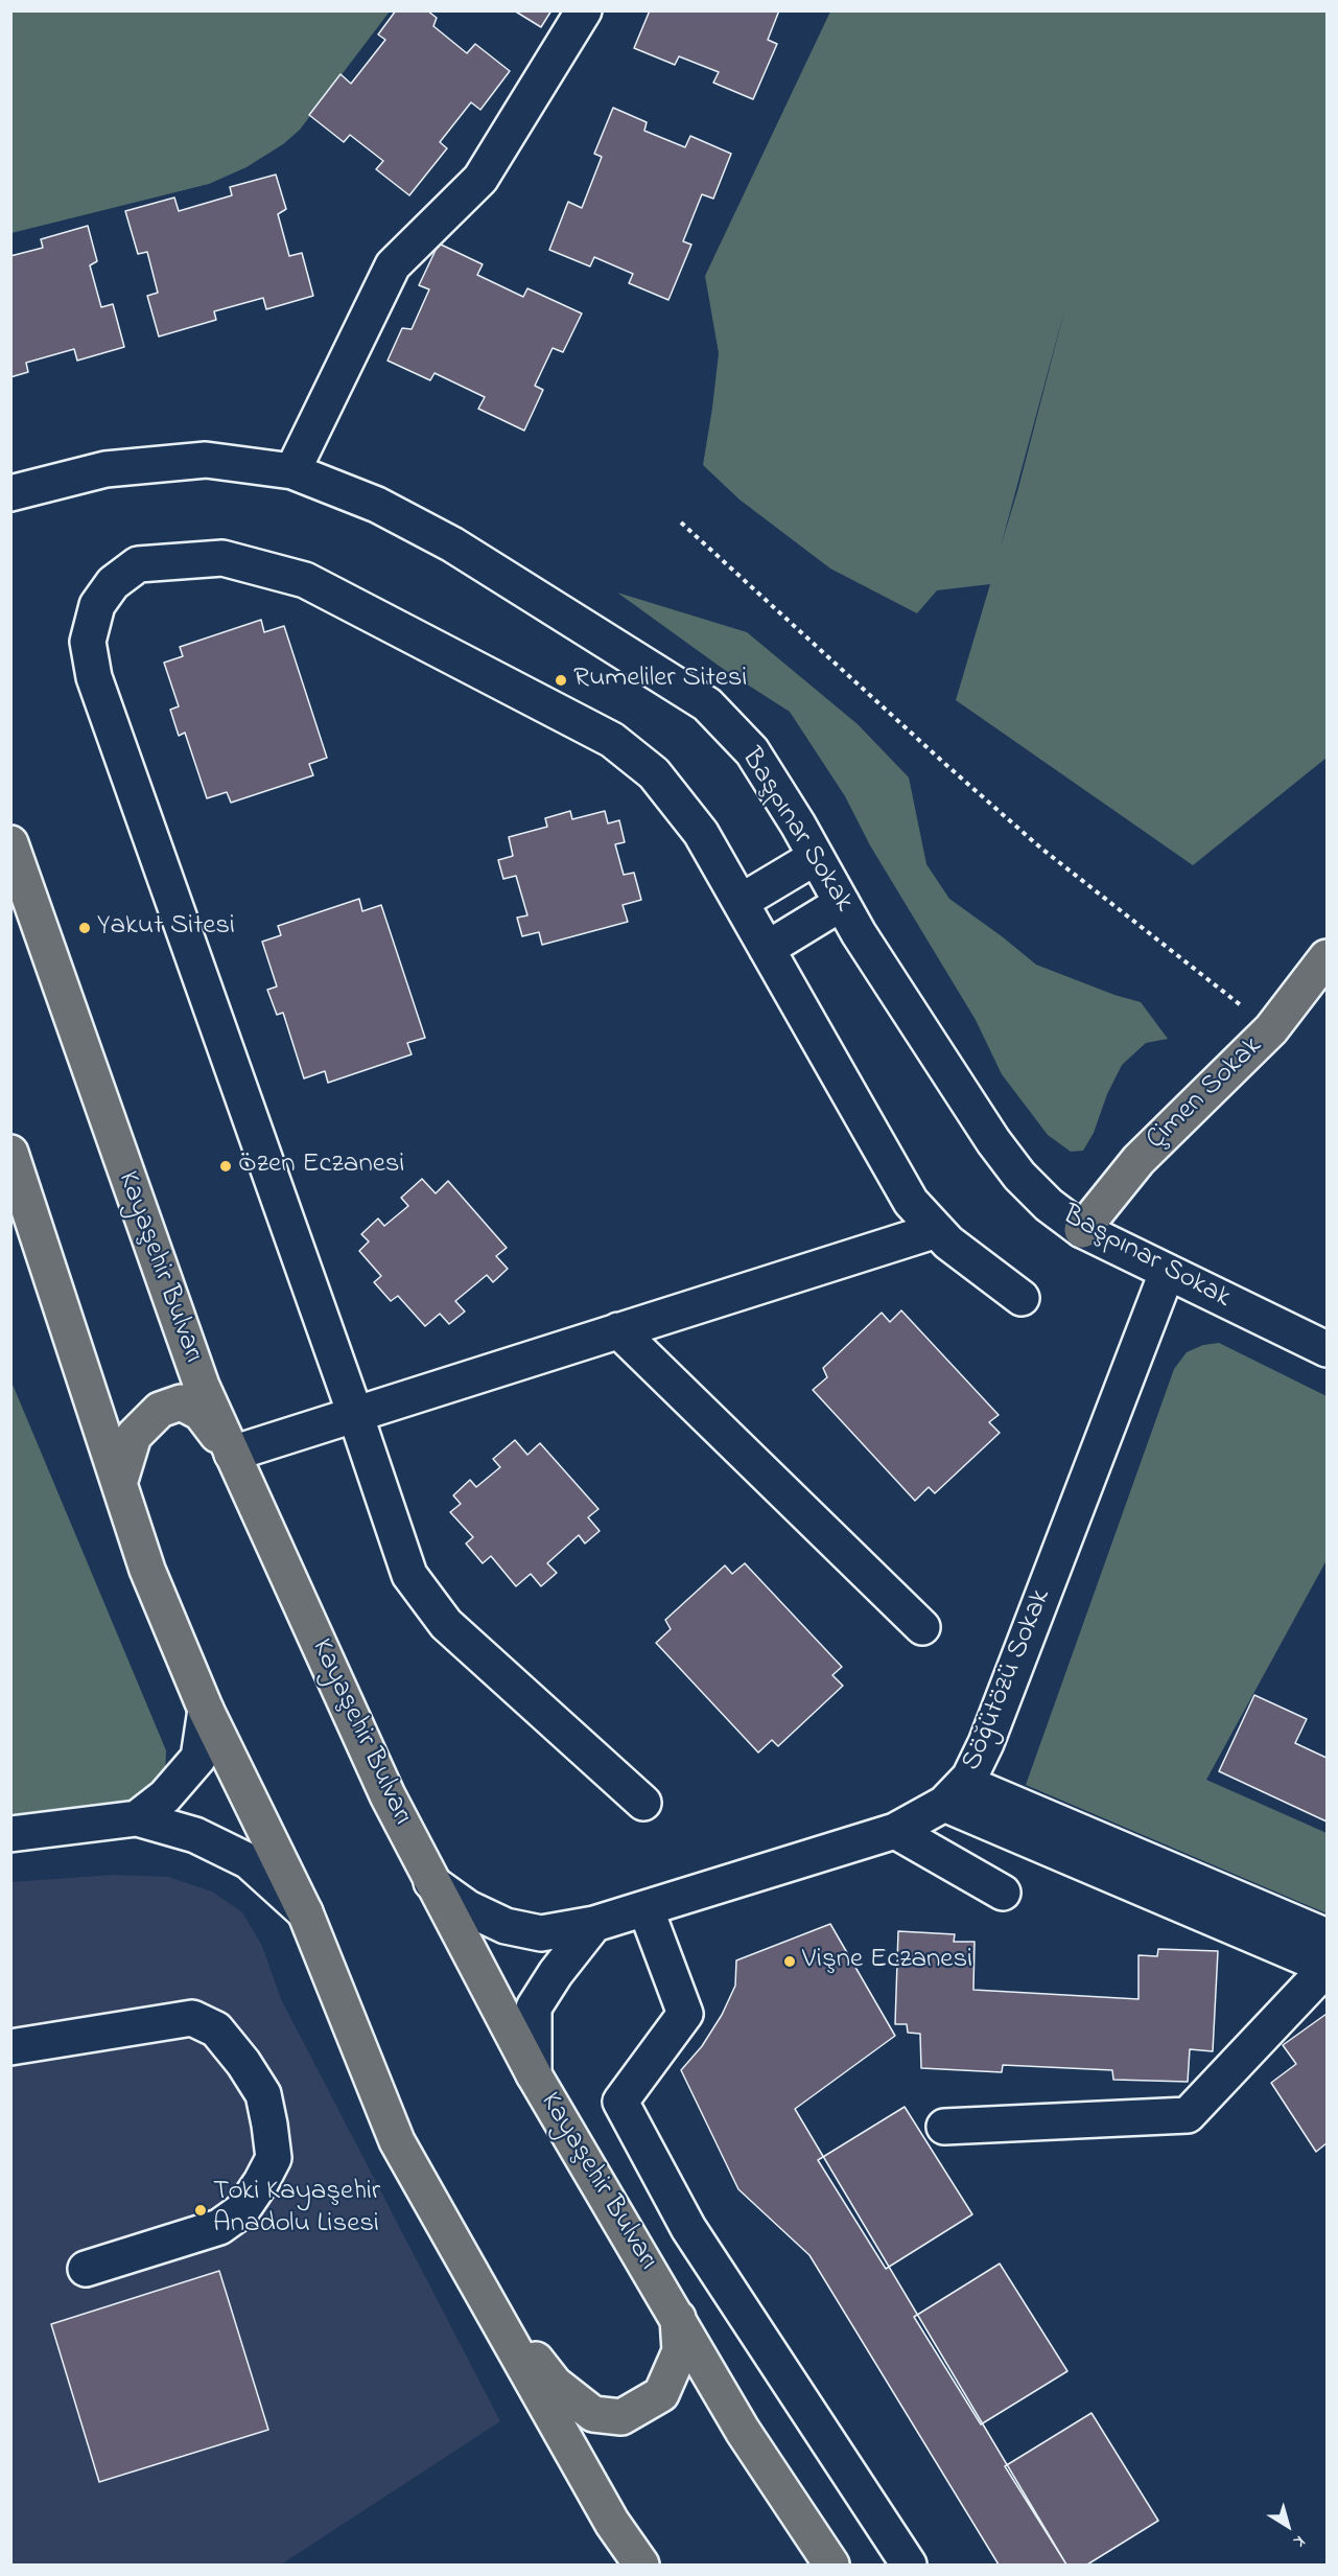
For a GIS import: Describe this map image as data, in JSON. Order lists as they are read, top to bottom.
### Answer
{
  "streets": {
    "main road": ["Çimen Sokak", "Kayaşehir Bulvarı"],
    "street": ["Başpınar Sokak", "Söğütözü Sokak"]
  },
  "crossings": [
    ["Başpınar Sokak", "Çimen Sokak"],
    ["Başpınar Sokak", "Söğütözü Sokak"],
    ["Kayaşehir Bulvarı", "Söğütözü Sokak"]
  ],
  "places": [
    "Rumeliler Sitesi",
    "Yakut Sitesi",
    "Özen Eczanesi",
    "Vişne Eczanesi",
    "Toki Kayaşehir Anadolu Lisesi"
  ],
  "north": "bottom right"
}
